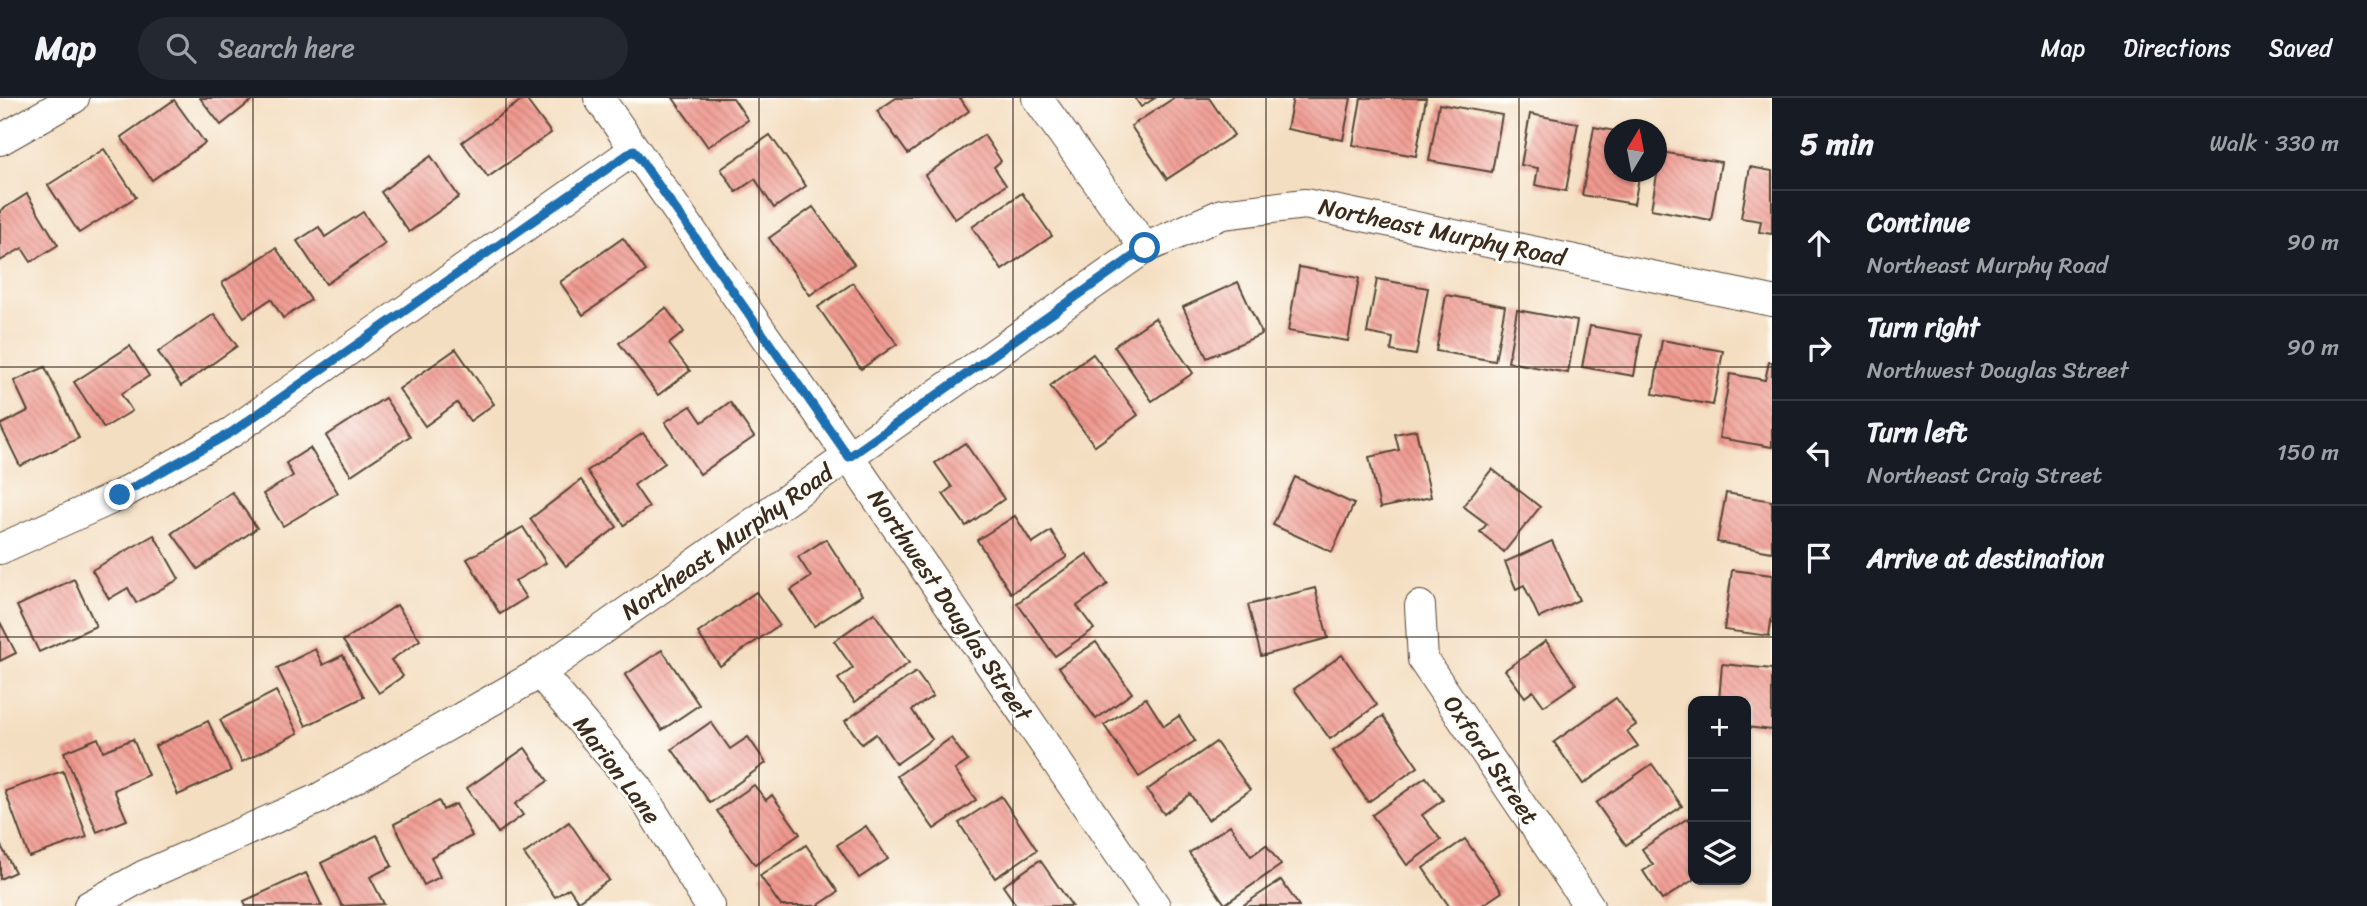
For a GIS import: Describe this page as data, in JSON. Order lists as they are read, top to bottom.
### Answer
{
  "streets": {
    "street": [
      "Northeast Murphy Road",
      "Northwest Douglas Street",
      "Oxford Street",
      "Marion Lane"
    ]
  },
  "crossings": [
    ["Northeast Murphy Road", "Northwest Douglas Street"],
    ["Northeast Murphy Road", "Marion Lane"]
  ],
  "north": "top",
  "page": {
    "header": "Map",
    "search": "Search here",
    "nav": ["Map", "Directions", "Saved"],
    "heading": ["5 min", "Walk · 330 m"],
    "list": [
      ["Continue", "Northeast Murphy Road", "90 m"],
      ["Turn right", "Northwest Douglas Street", "90 m"],
      ["Turn left", "Northeast Craig Street", "150 m"],
      "Arrive at destination"
    ],
    "map_buttons": ["+", "−"]
  }
}
